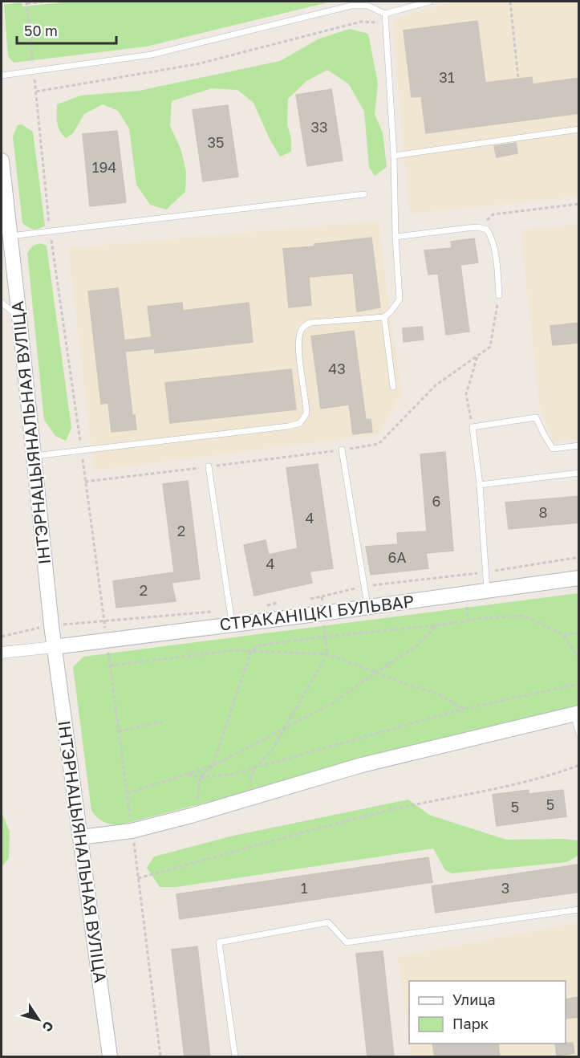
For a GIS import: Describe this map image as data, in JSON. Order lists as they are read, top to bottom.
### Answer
{
  "streets": {
    "street": ["ІНТЭРНАЦЫЯНАЛЬНАЯ ВУЛІЦА", "СТРАКАНІЦКІ БУЛЬВАР"]
  },
  "crossings": [
    ["ІНТЭРНАЦЫЯНАЛЬНАЯ ВУЛІЦА", "СТРАКАНІЦКІ БУЛЬВАР"]
  ],
  "house_numbers": [
    "31",
    "33",
    "35",
    "194",
    "43",
    "6",
    "8",
    "4",
    "2",
    "6А",
    "4",
    "2",
    "5",
    "5",
    "1",
    "3"
  ],
  "legend": ["Улица", "Парк"],
  "scale_bar": "50 m",
  "north": "bottom right"
}
